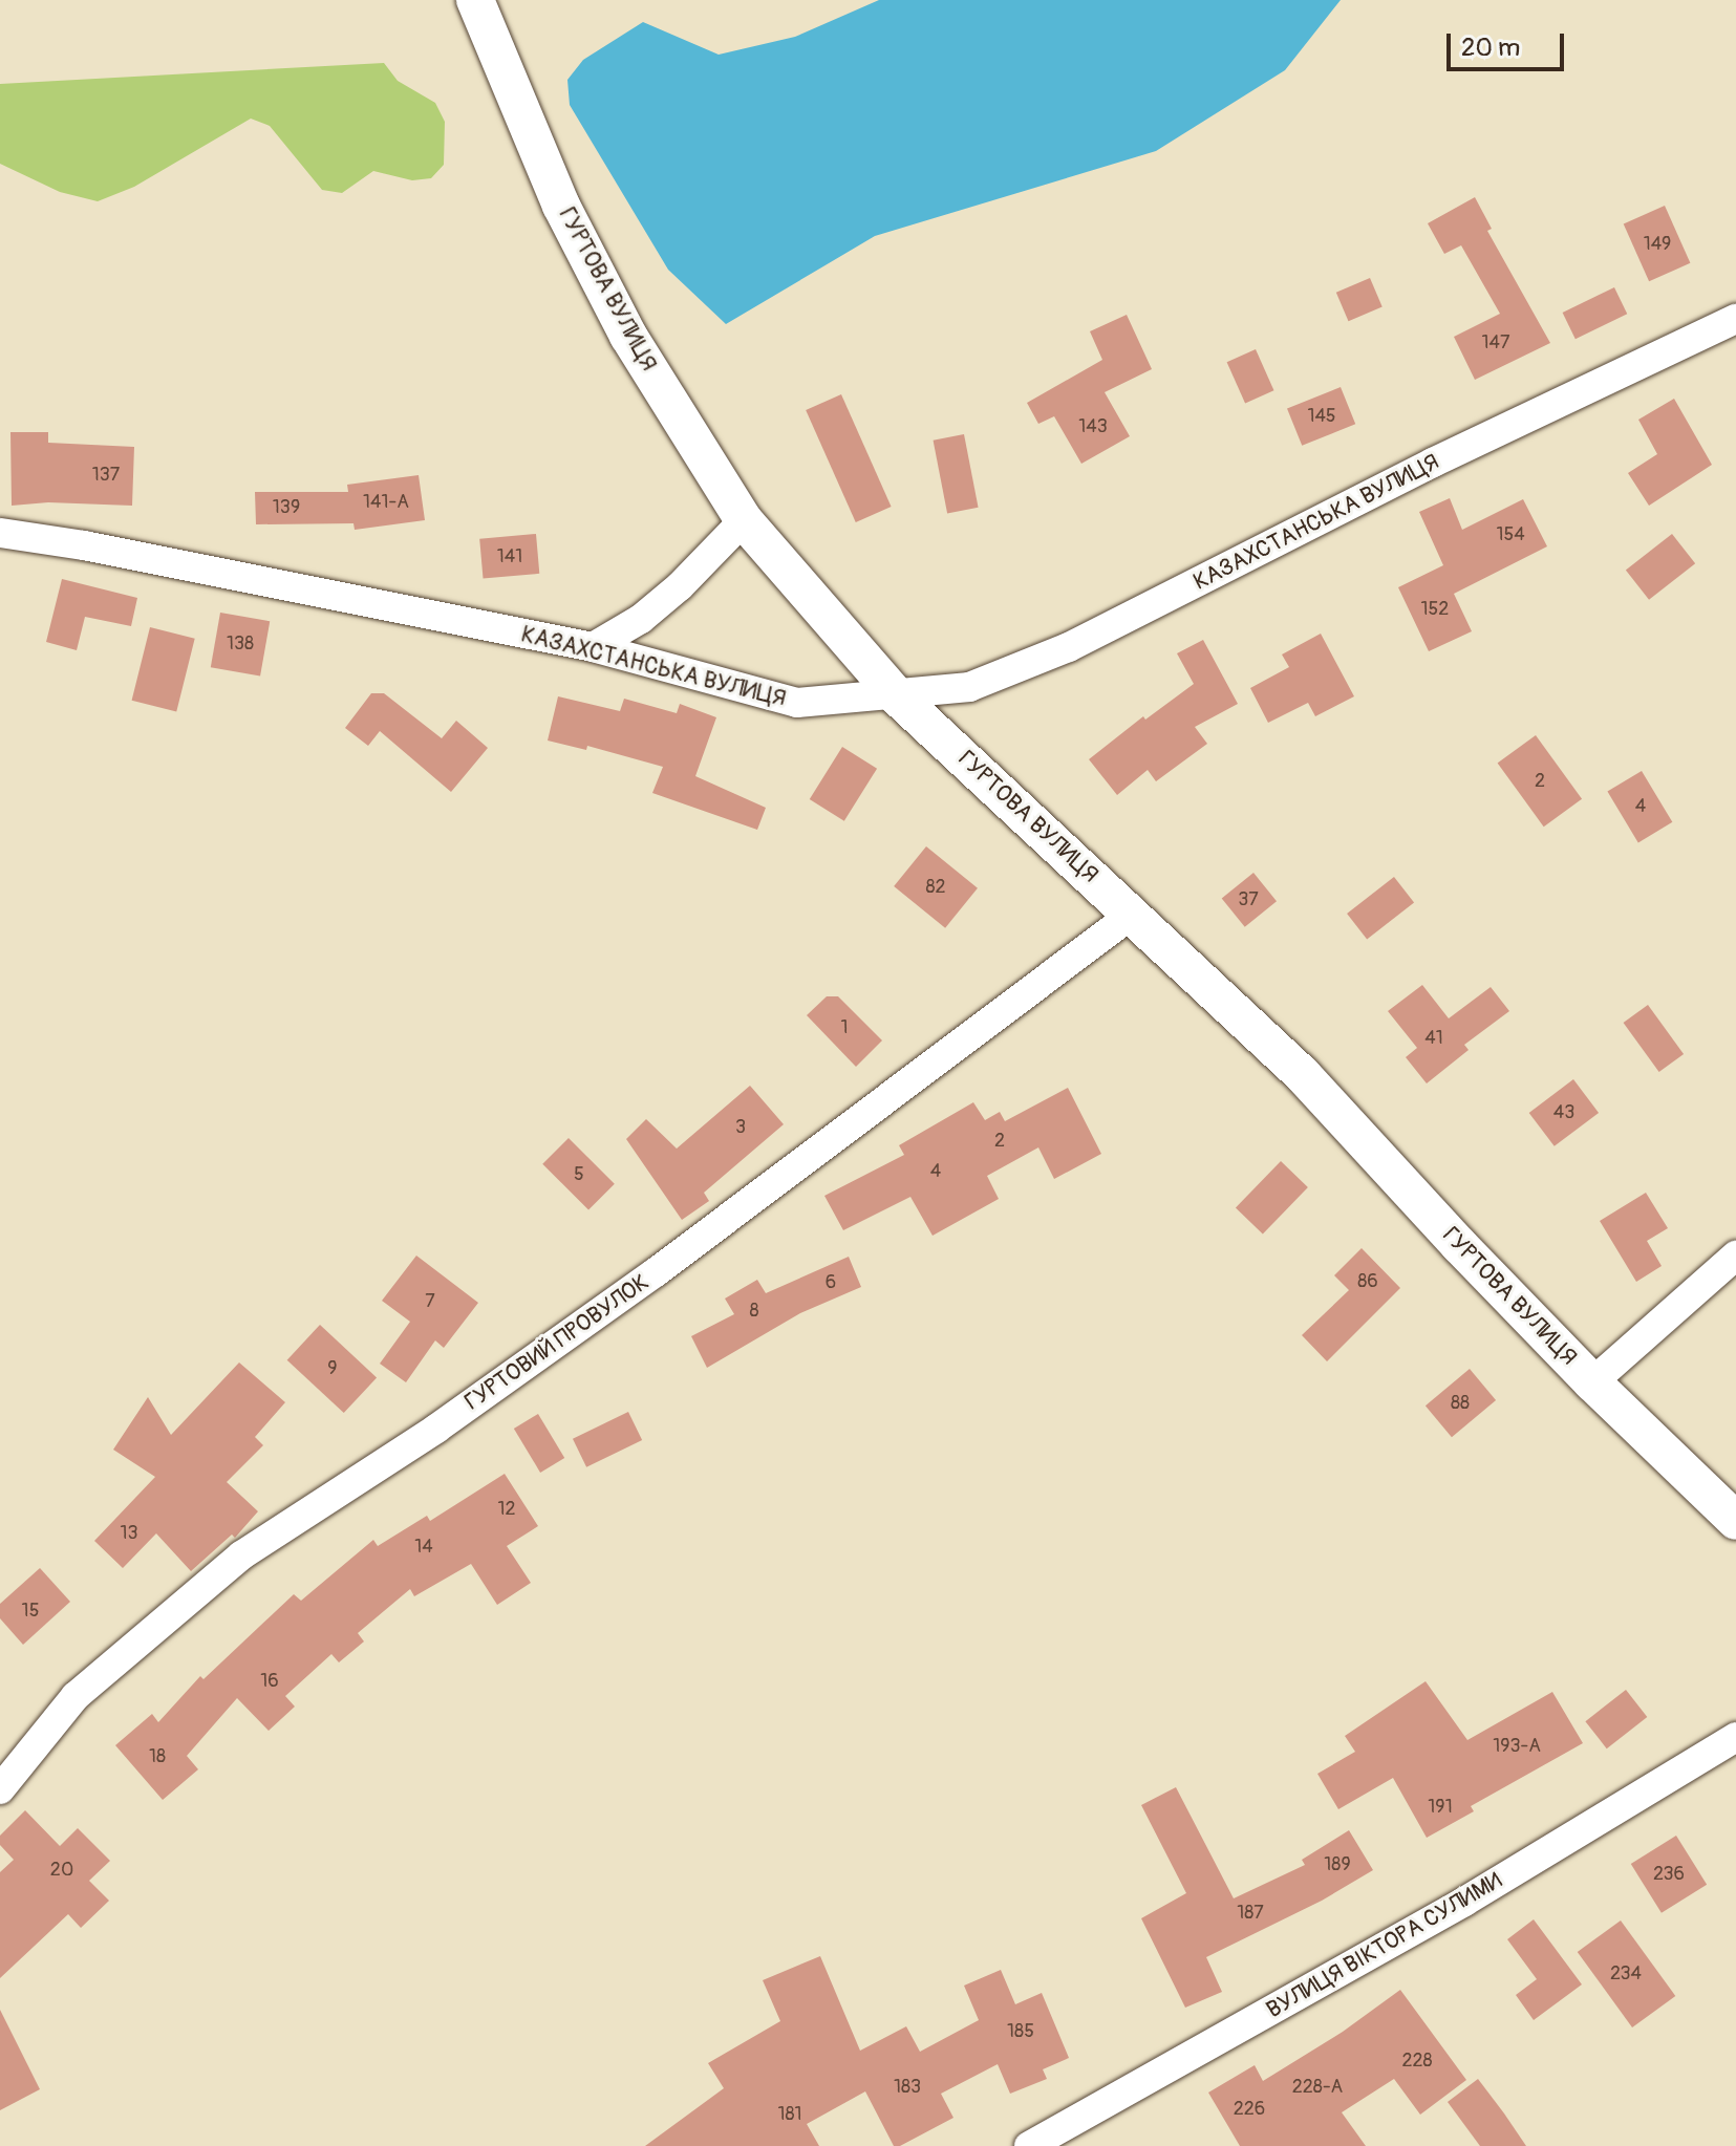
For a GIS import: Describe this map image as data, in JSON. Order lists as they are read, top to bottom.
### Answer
{
  "streets": {
    "street": [
      "ГУРТОВА ВУЛИЦЯ",
      "КАЗАХСТАНСЬКА ВУЛИЦЯ",
      "ГУРТОВИЙ ПРОВУЛОК",
      "ВУЛИЦЯ ВІКТОРА СУЛИМИ"
    ]
  },
  "crossings": [
    ["ГУРТОВА ВУЛИЦЯ", "КАЗАХСТАНСЬКА ВУЛИЦЯ"],
    ["ГУРТОВА ВУЛИЦЯ", "ГУРТОВИЙ ПРОВУЛОК"]
  ],
  "house_numbers": [
    "149",
    "147",
    "145",
    "143",
    "137",
    "141-А",
    "139",
    "154",
    "141",
    "152",
    "138",
    "2",
    "4",
    "82",
    "37",
    "1",
    "41",
    "43",
    "3",
    "2",
    "4",
    "5",
    "86",
    "6",
    "7",
    "8",
    "9",
    "88",
    "12",
    "13",
    "14",
    "15",
    "16",
    "193-А",
    "18",
    "191",
    "189",
    "20",
    "236",
    "187",
    "234",
    "185",
    "228",
    "183",
    "228-А",
    "226",
    "181"
  ],
  "scale_bar": "20 m"
}
